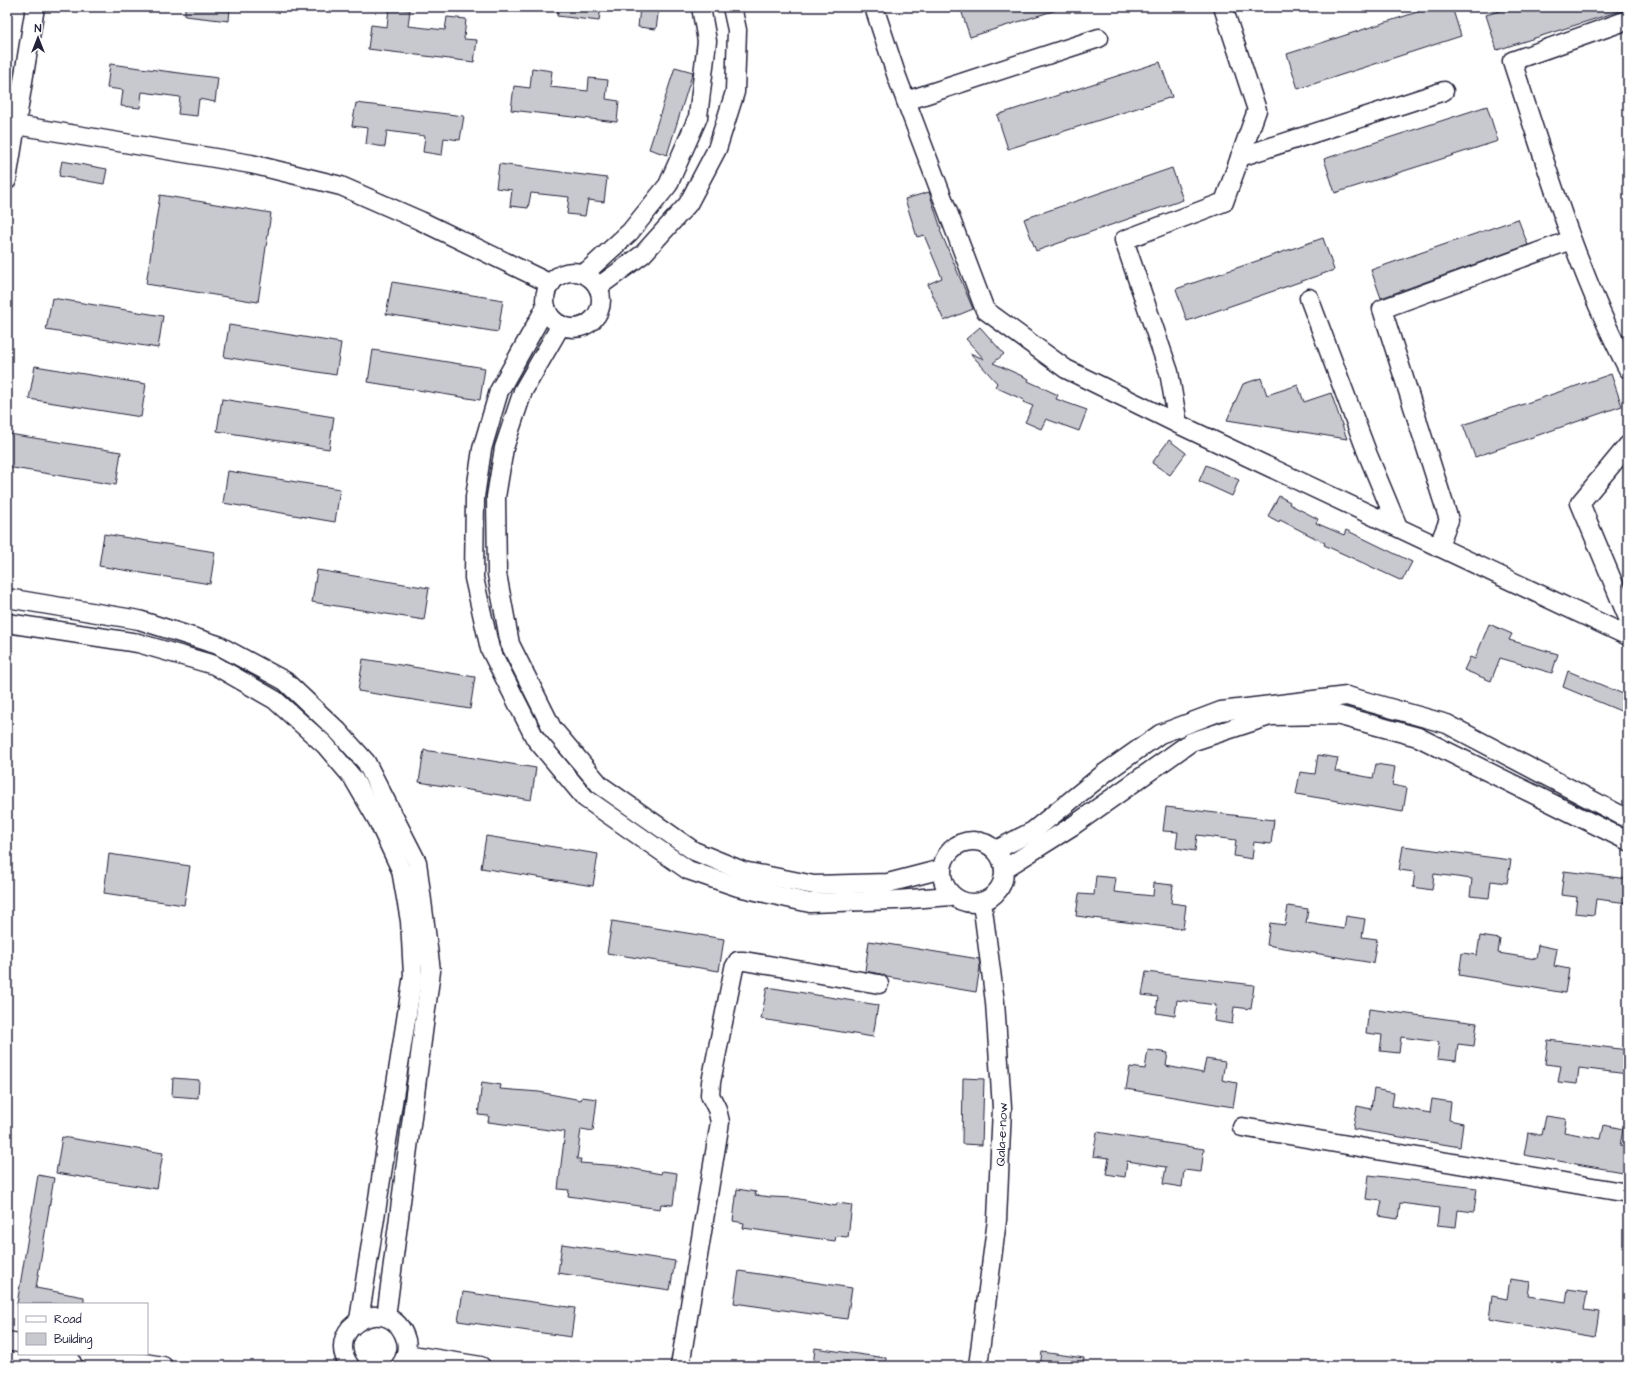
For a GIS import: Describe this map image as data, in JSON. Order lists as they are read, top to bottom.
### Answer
{
  "streets": {
    "street": ["Qala-e-now"]
  },
  "legend": ["Road", "Building"],
  "north": "top"
}
